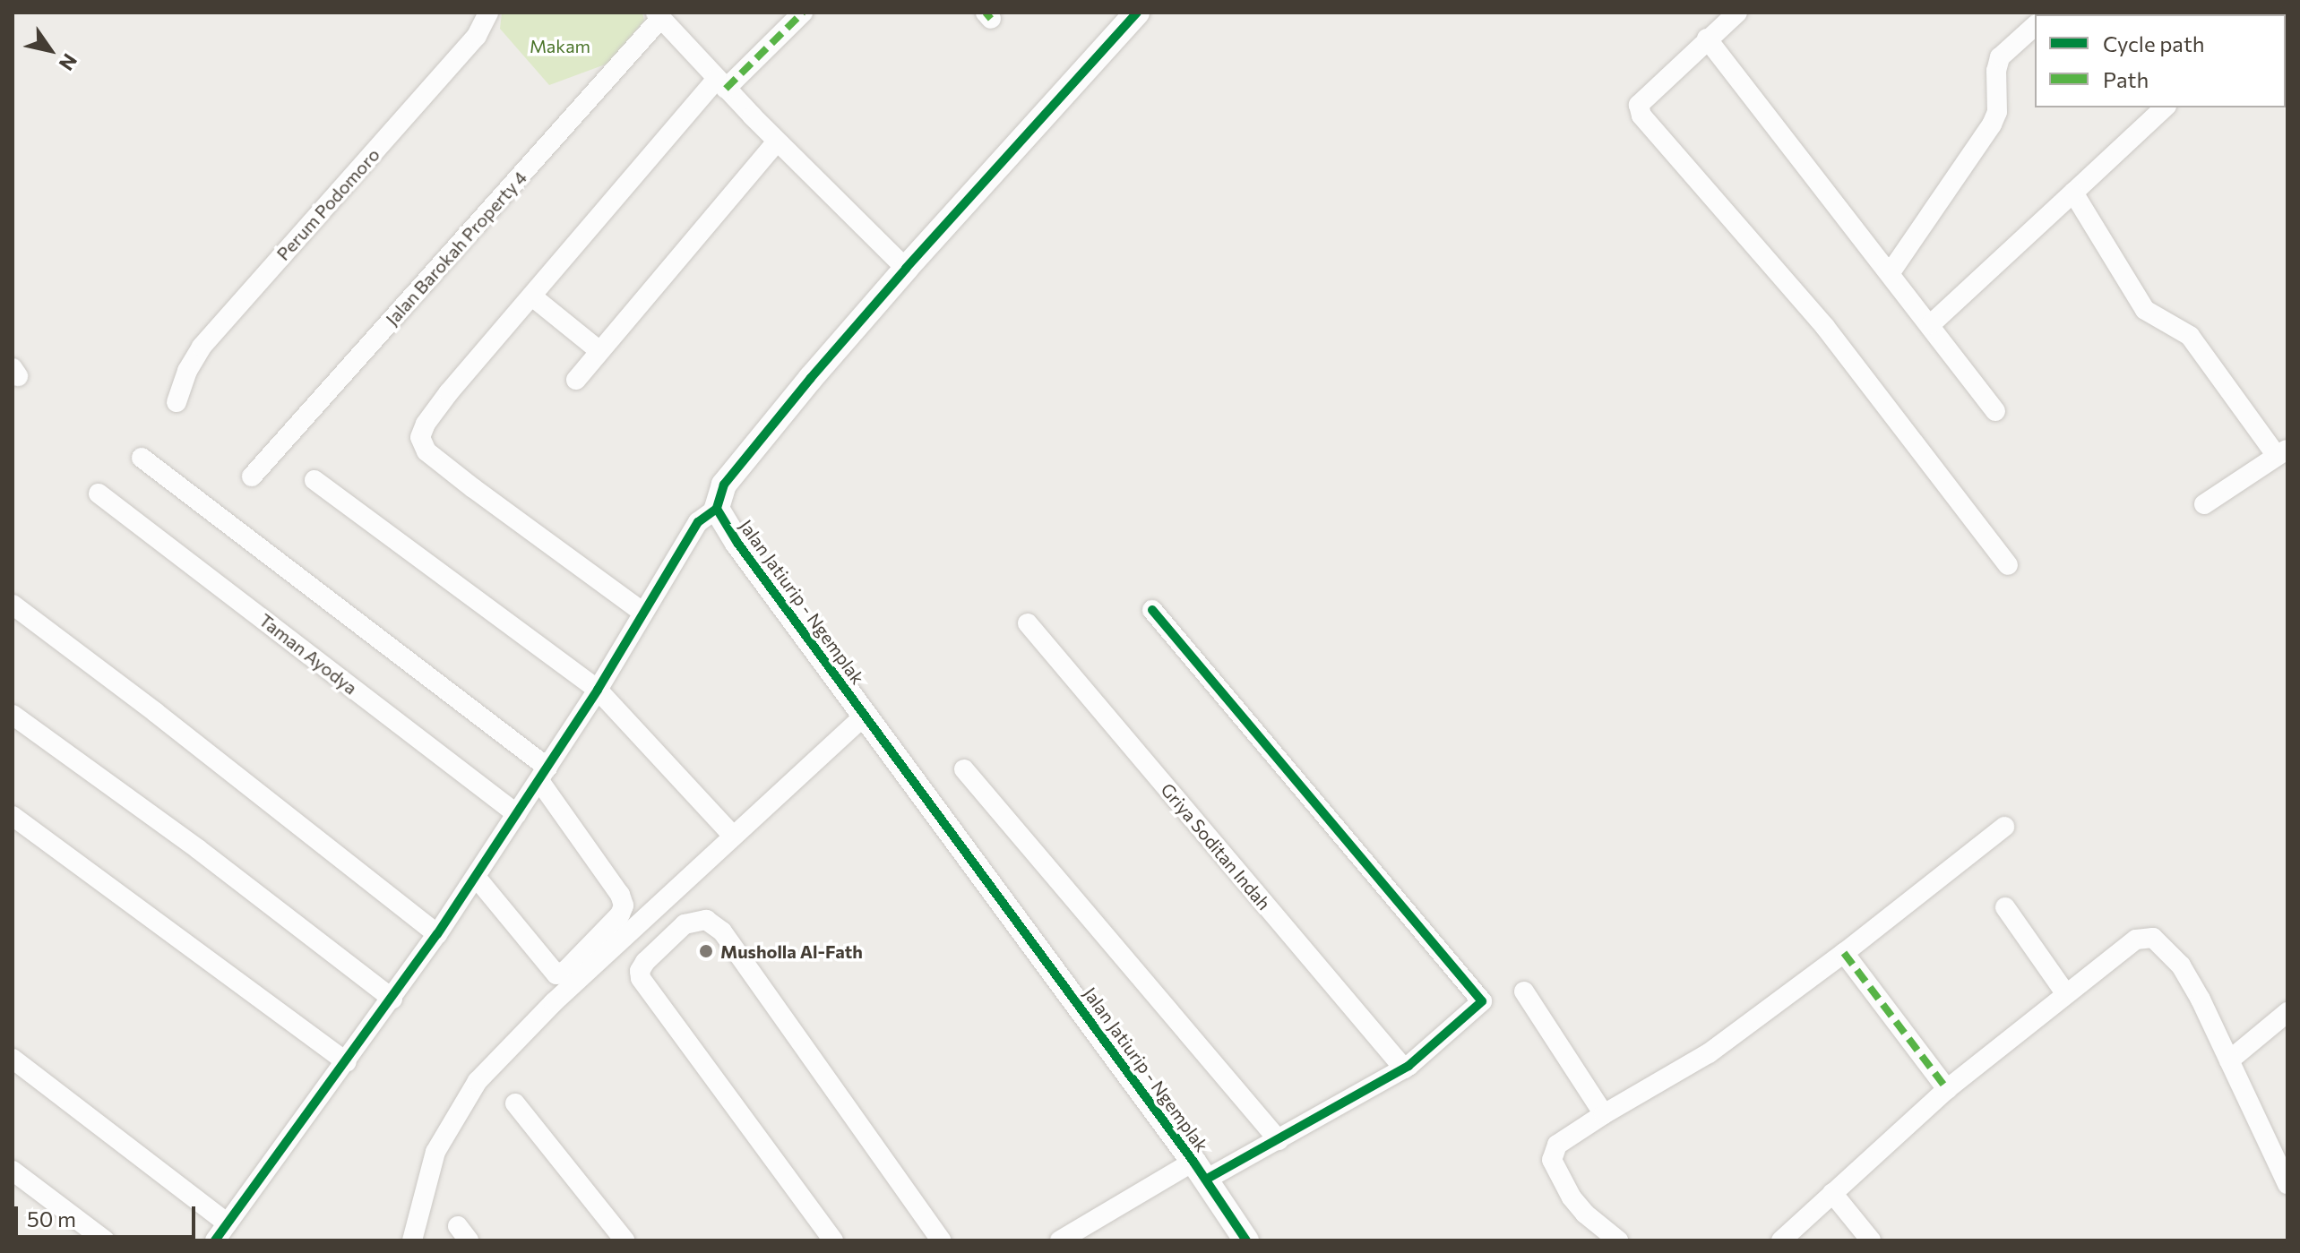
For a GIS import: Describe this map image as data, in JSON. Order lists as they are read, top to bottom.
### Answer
{
  "streets": {
    "street": [
      "Perum Podomoro",
      "Jalan Barokah Property 4",
      "Jalan Jatiurip - Ngemplak",
      "Taman Ayodya",
      "Griya Soditan Indah"
    ]
  },
  "parks": ["Makam"],
  "places": ["Musholla Al-Fath"],
  "legend": ["Cycle path", "Path"],
  "scale_bar": "50 m",
  "north": "bottom right"
}
